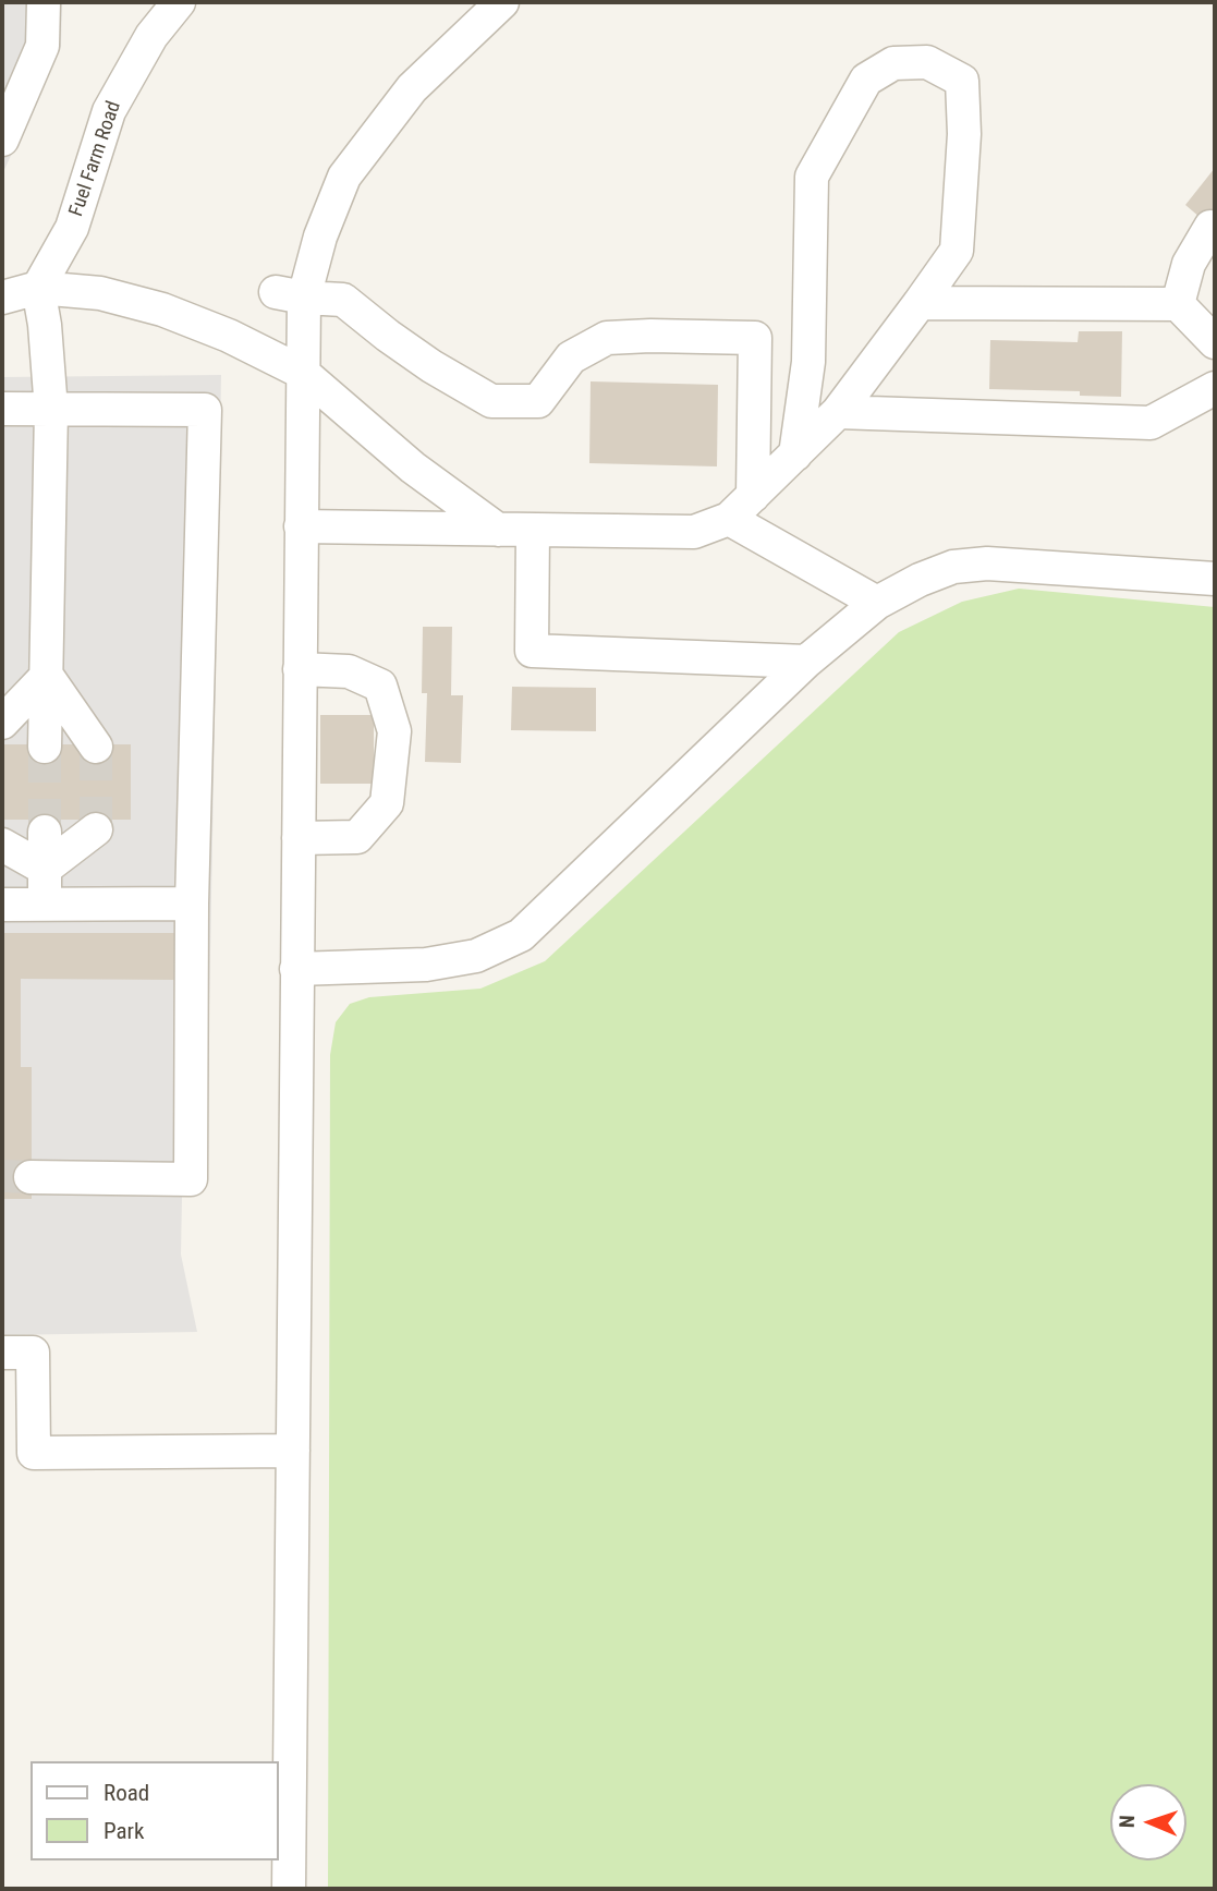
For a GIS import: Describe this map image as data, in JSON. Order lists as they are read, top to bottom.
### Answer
{
  "streets": {
    "lane": ["Fuel Farm Road"]
  },
  "legend": ["Road", "Park"],
  "north": "left"
}
